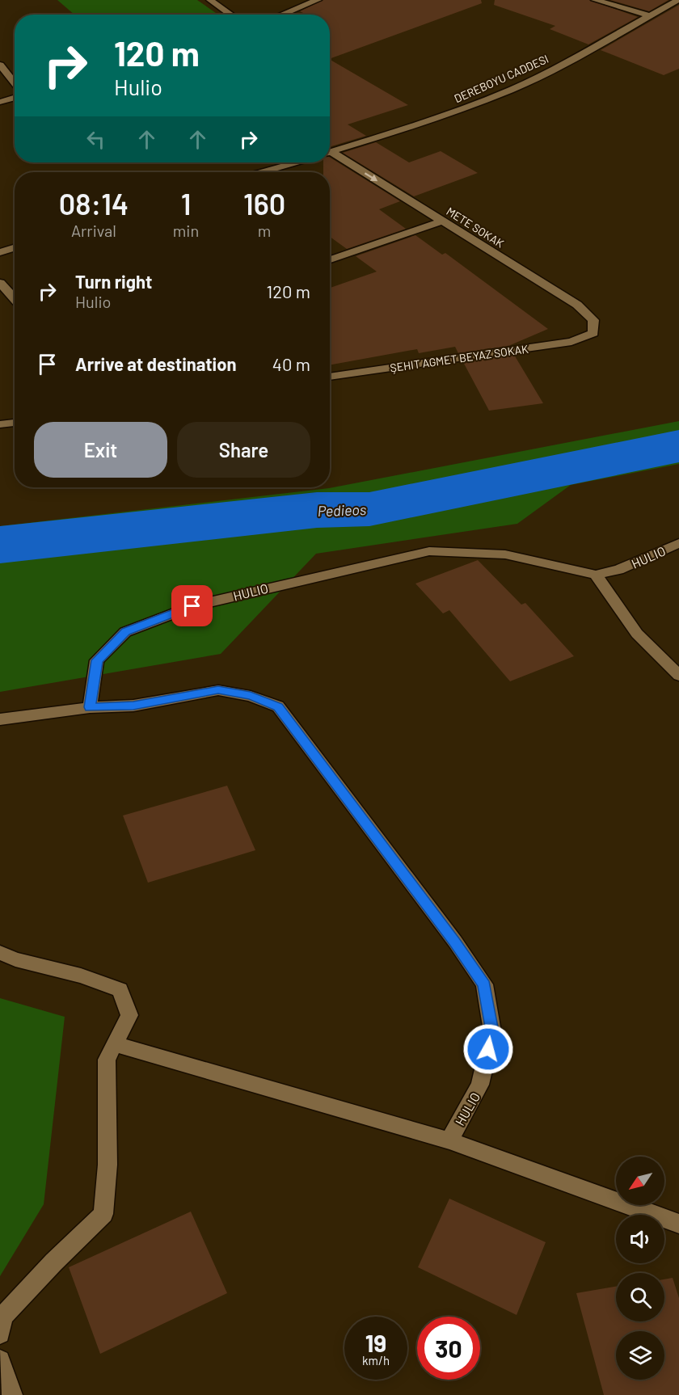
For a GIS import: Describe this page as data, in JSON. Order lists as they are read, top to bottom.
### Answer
{
  "streets": {
    "street": [
      "DEREBOYU CADDESI",
      "METE SOKAK",
      "ŞEHIT AGMET BEYAZ SOKAK",
      "HULIO"
    ]
  },
  "crossings": [
    ["METE SOKAK", "ŞEHIT AGMET BEYAZ SOKAK"]
  ],
  "one_way": ["METE SOKAK"],
  "water": ["Pedieos"],
  "north": "bottom left",
  "page": {
    "turn": ["120 m", "Hulio"],
    "eta": [
      "08:14",
      "Arrival",
      "1",
      "min",
      "160",
      "m"
    ],
    "list": [
      {
        "name": "Turn right",
        "note": "Hulio",
        "value": "120 m"
      },
      {
        "name": "Arrive at destination",
        "value": "40 m"
      }
    ],
    "buttons": ["Exit", "Share"],
    "speed": "19 km/h",
    "limit": "30"
  }
}
